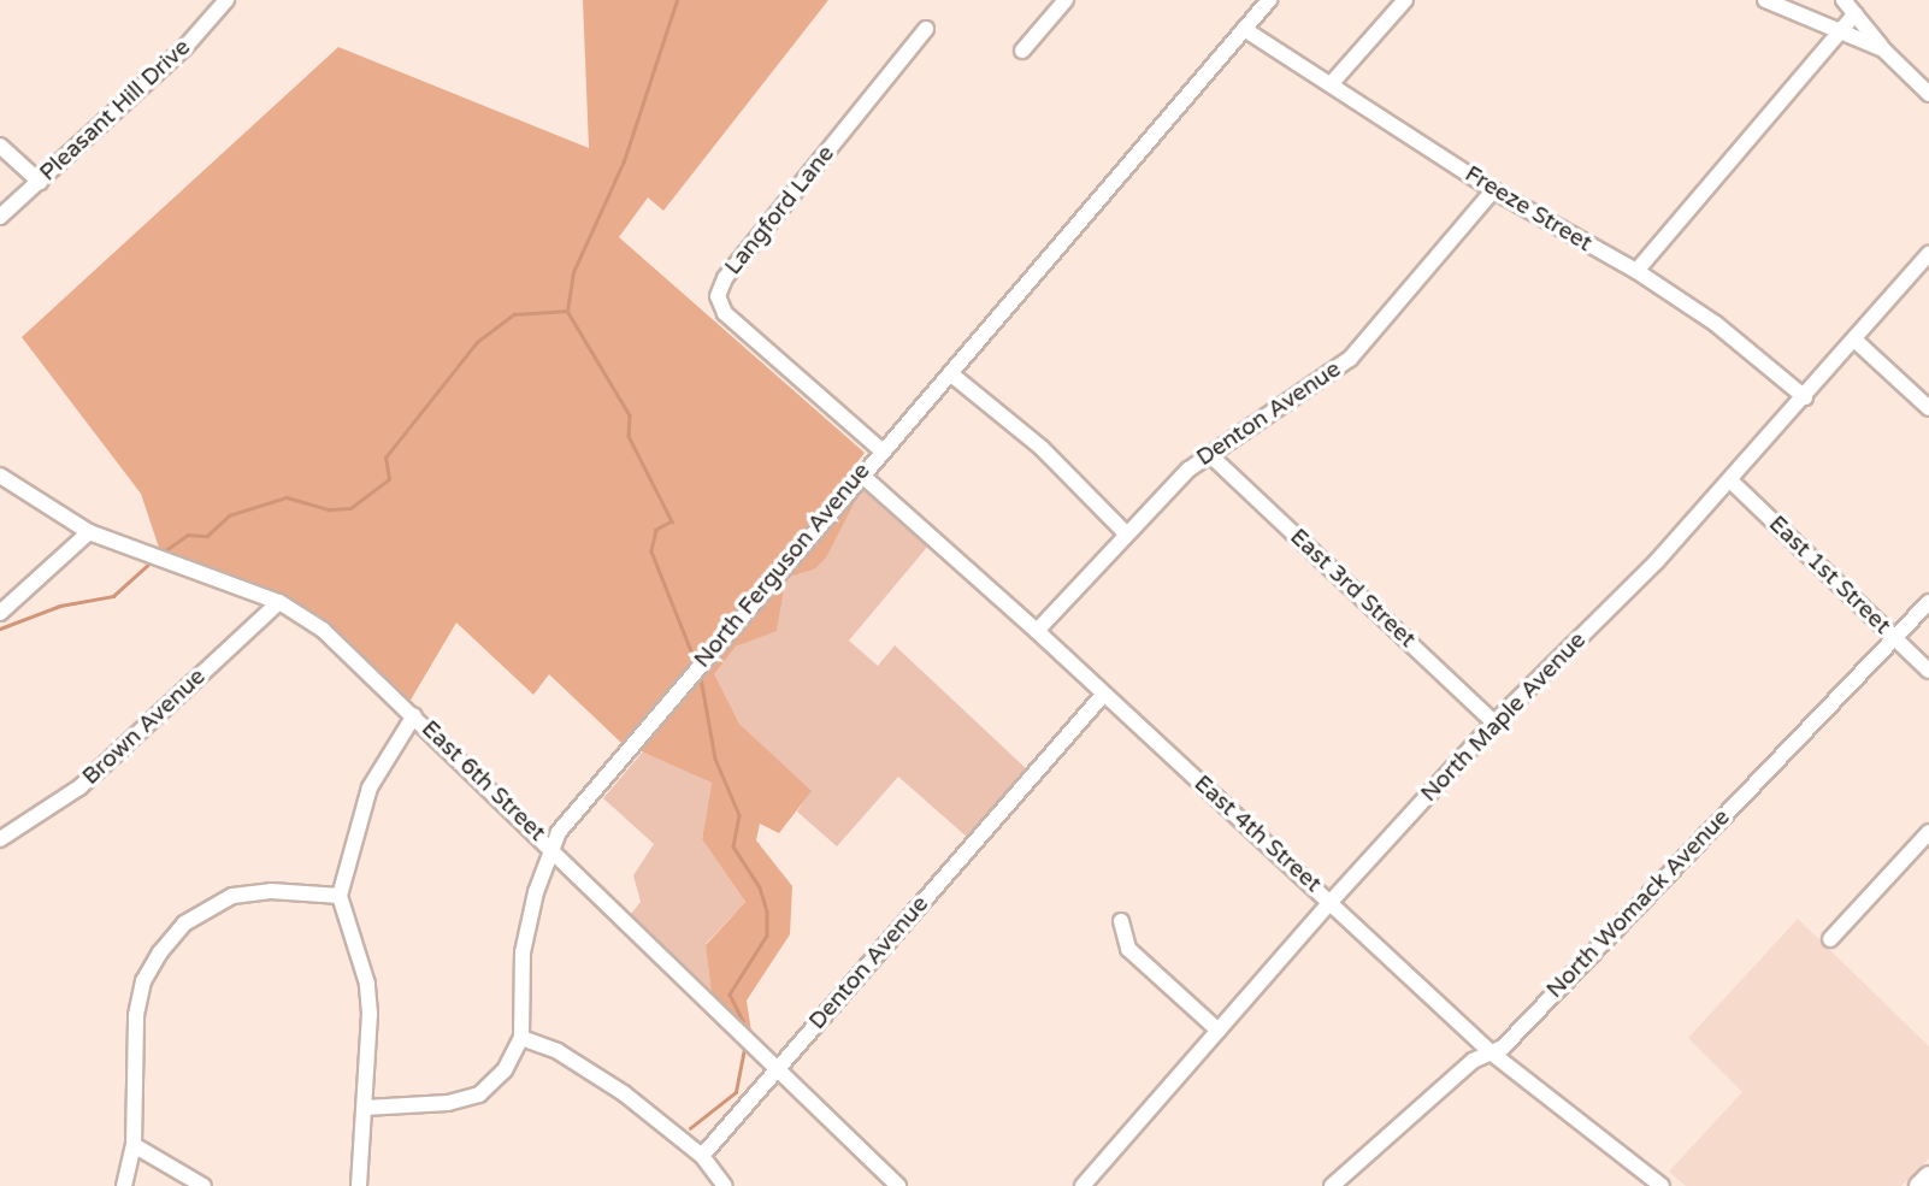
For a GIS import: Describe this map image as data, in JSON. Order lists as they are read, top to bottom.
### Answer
{
  "streets": {
    "street": [
      "Pleasant Hill Drive",
      "Freeze Street",
      "Langford Lane",
      "Denton Avenue",
      "North Ferguson Avenue",
      "East 1st Street",
      "East 3rd Street",
      "North Maple Avenue",
      "Brown Avenue",
      "East 6th Street",
      "East 4th Street",
      "North Womack Avenue"
    ]
  },
  "crossings": [
    ["Freeze Street", "Denton Avenue"],
    ["Freeze Street", "North Ferguson Avenue"],
    ["Freeze Street", "North Maple Avenue"],
    ["Langford Lane", "North Ferguson Avenue"],
    ["Denton Avenue", "East 3rd Street"],
    ["Denton Avenue", "East 6th Street"],
    ["Denton Avenue", "East 4th Street"],
    ["North Ferguson Avenue", "East 6th Street"],
    ["North Ferguson Avenue", "East 4th Street"],
    ["East 1st Street", "North Maple Avenue"],
    ["East 1st Street", "North Womack Avenue"],
    ["East 3rd Street", "North Maple Avenue"],
    ["North Maple Avenue", "East 4th Street"],
    ["Brown Avenue", "East 6th Street"],
    ["East 4th Street", "North Womack Avenue"]
  ]
}
